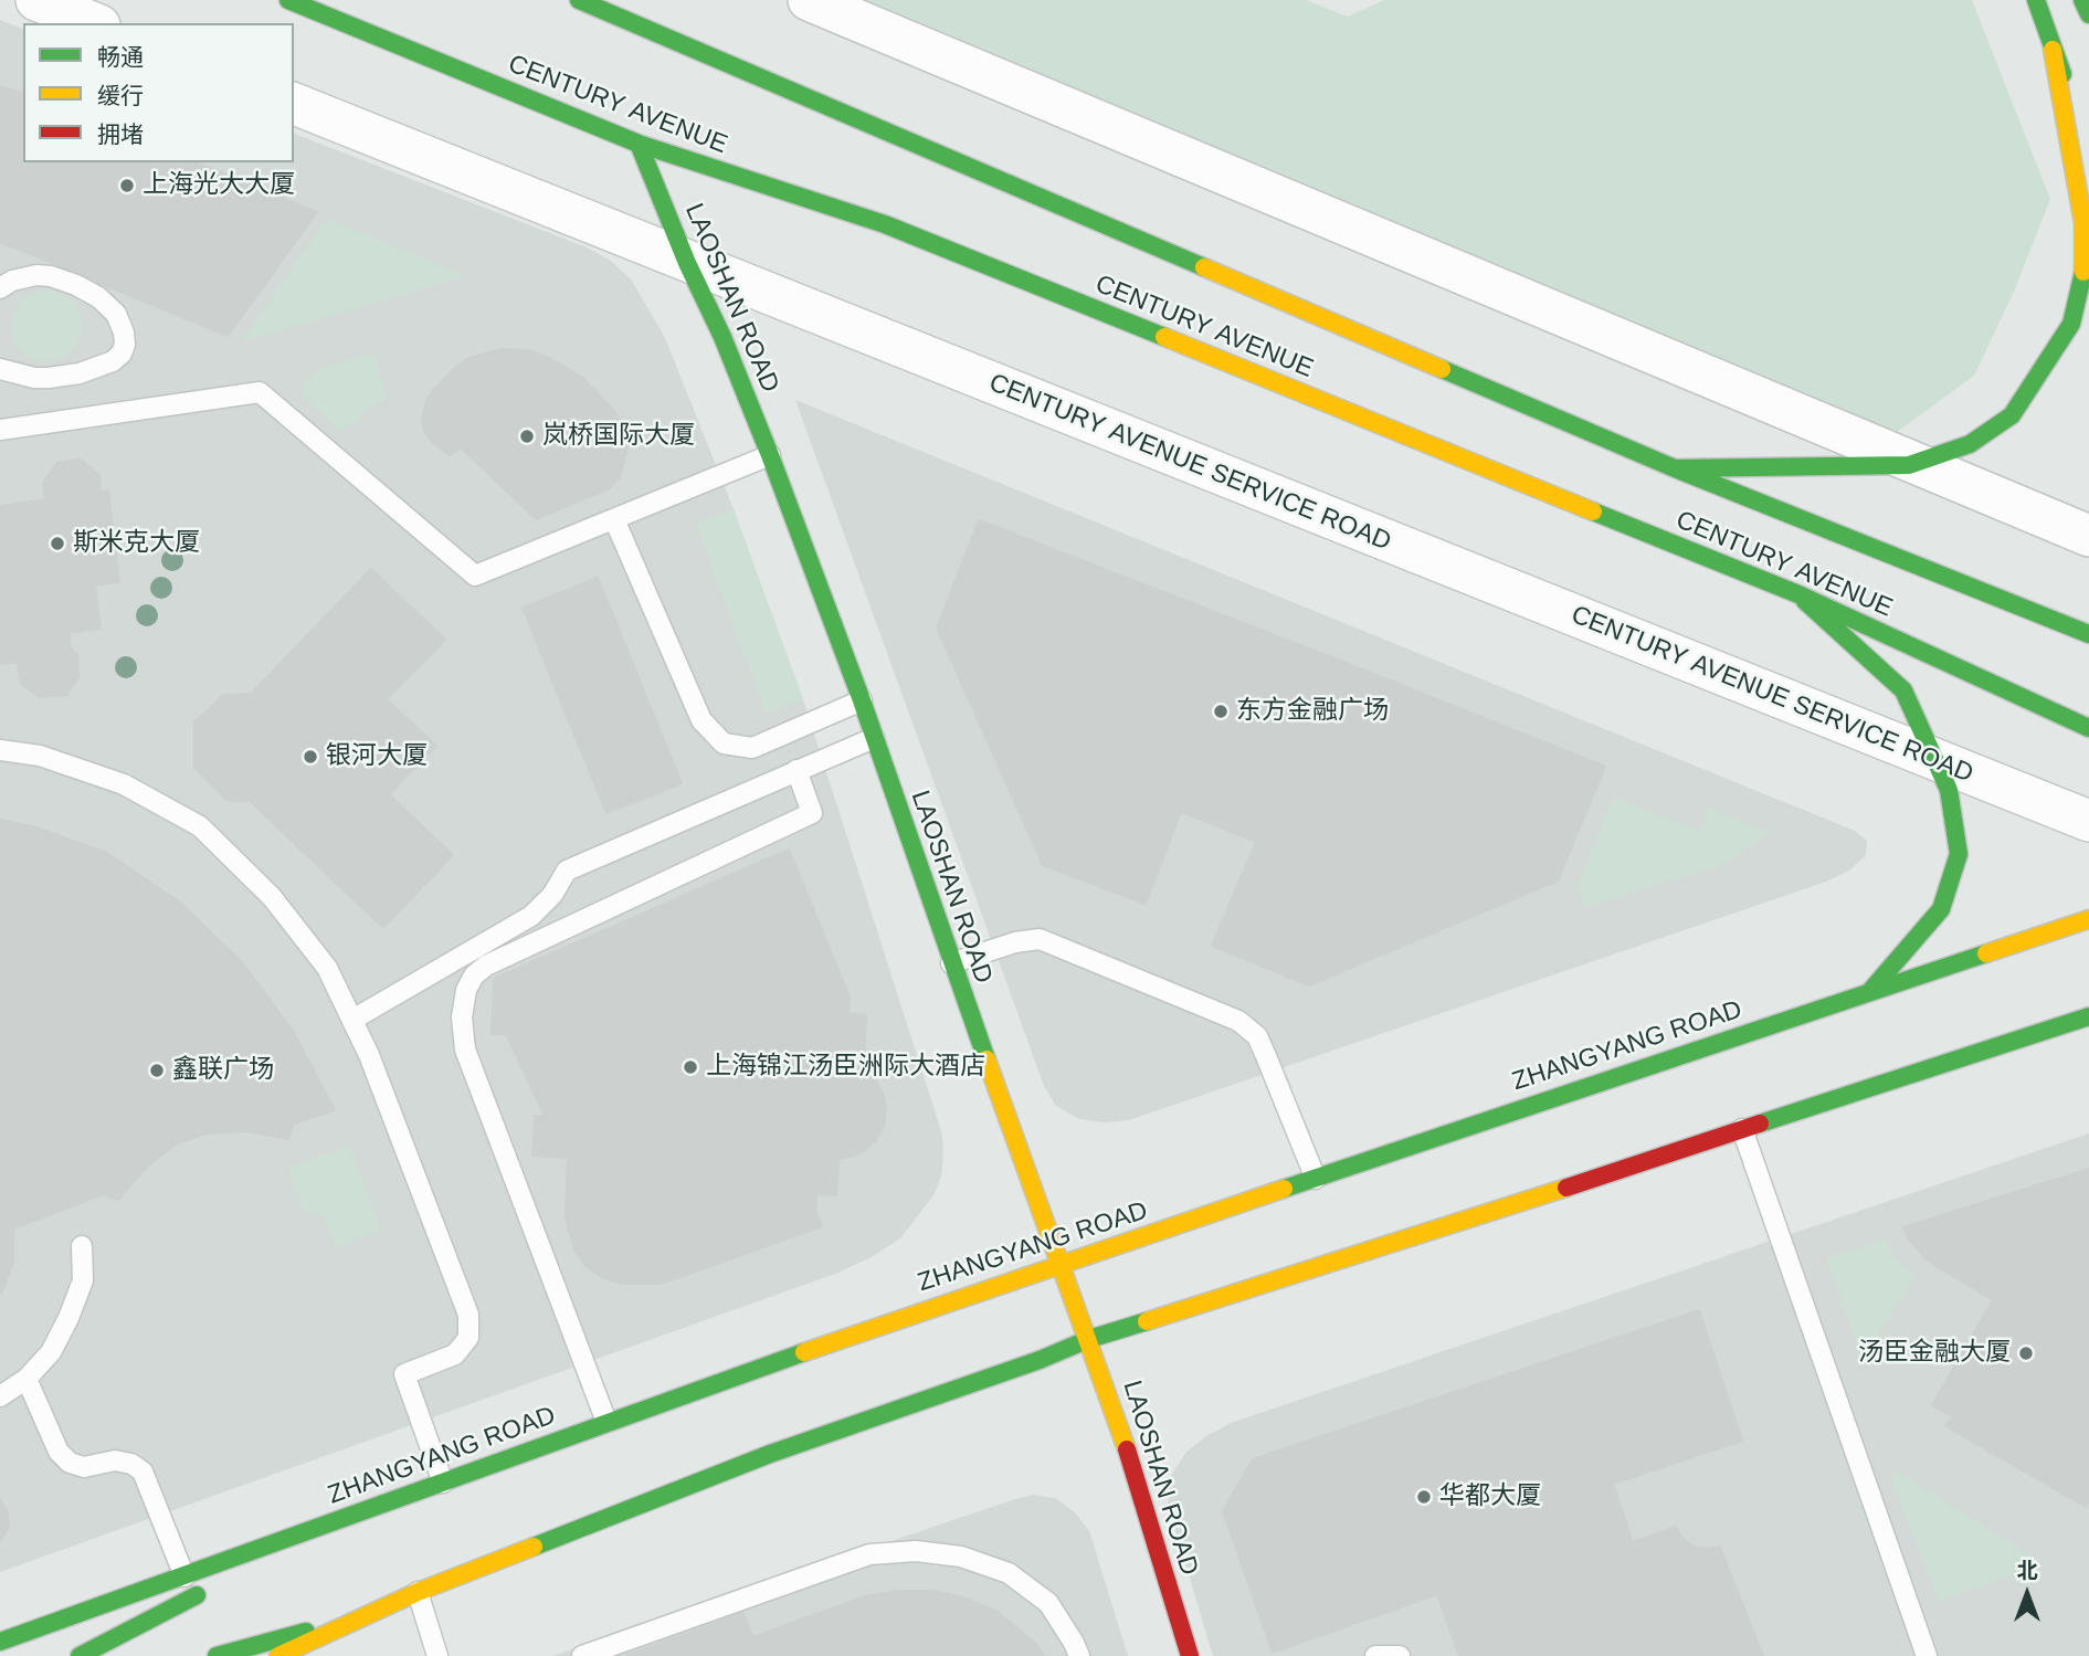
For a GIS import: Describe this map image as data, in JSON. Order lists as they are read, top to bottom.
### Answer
{
  "streets": {
    "main road": ["CENTURY AVENUE", "LAOSHAN ROAD", "ZHANGYANG ROAD"],
    "street": ["CENTURY AVENUE SERVICE ROAD"]
  },
  "crossings": [
    ["CENTURY AVENUE", "LAOSHAN ROAD"],
    ["LAOSHAN ROAD", "CENTURY AVENUE SERVICE ROAD"],
    ["LAOSHAN ROAD", "ZHANGYANG ROAD"]
  ],
  "places": [
    "上海光大大厦",
    "岚桥国际大厦",
    "斯米克大厦",
    "东方金融广场",
    "银河大厦",
    "上海锦江汤臣洲际大酒店",
    "鑫联广场",
    "汤臣金融大厦",
    "华都大厦"
  ],
  "legend": ["畅通", "缓行", "拥堵"],
  "north": "top"
}
